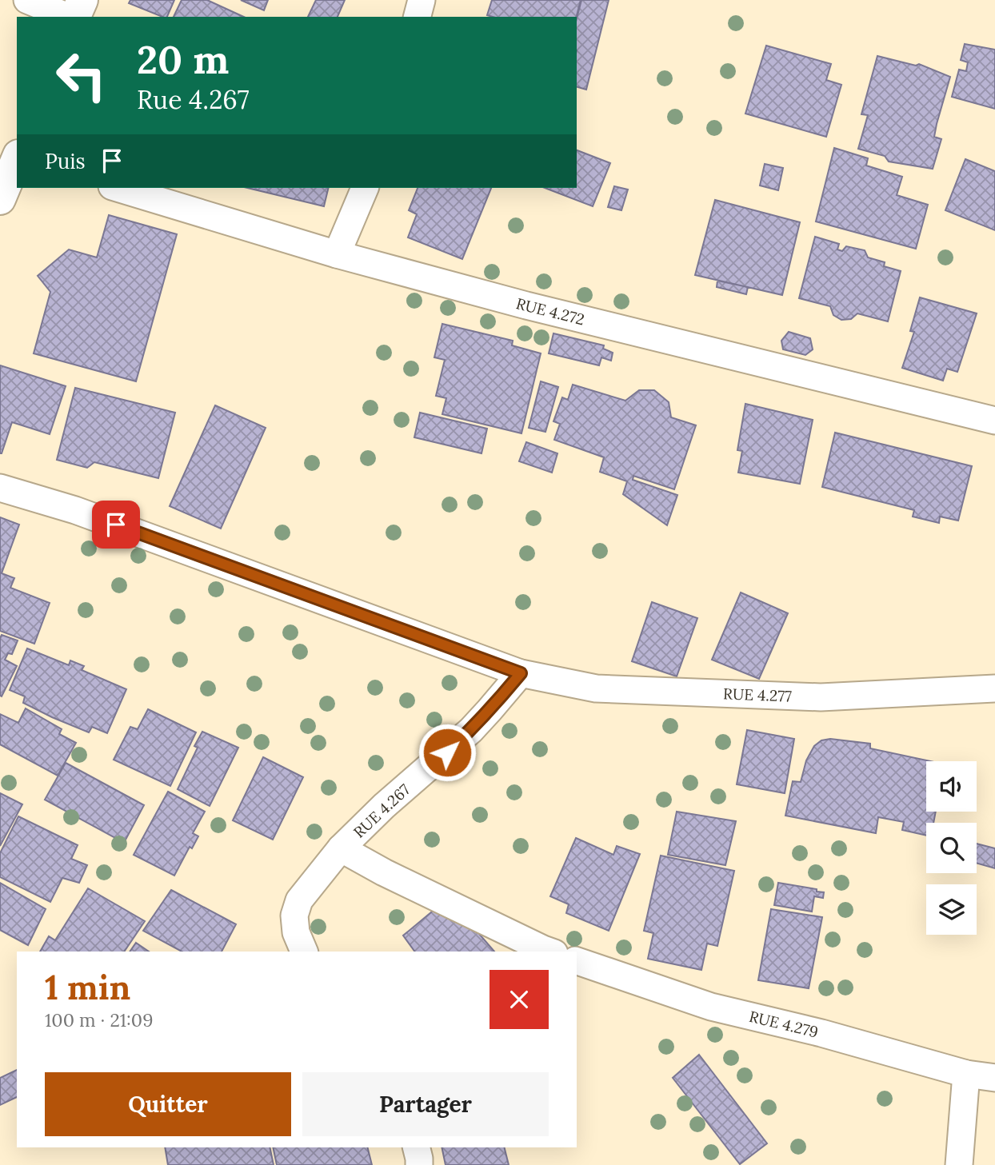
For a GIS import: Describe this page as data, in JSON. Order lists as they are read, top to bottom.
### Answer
{
  "streets": {
    "street": [
      "RUE 4.272",
      "RUE 4.277",
      "RUE 4.267",
      "RUE 4.279"
    ]
  },
  "crossings": [
    ["RUE 4.277", "RUE 4.267"]
  ],
  "page": {
    "turn": ["20 m", "Rue 4.267"],
    "then": "Puis",
    "heading": ["1 min", "100 m · 21:09"],
    "buttons": ["Quitter", "Partager"]
  }
}
